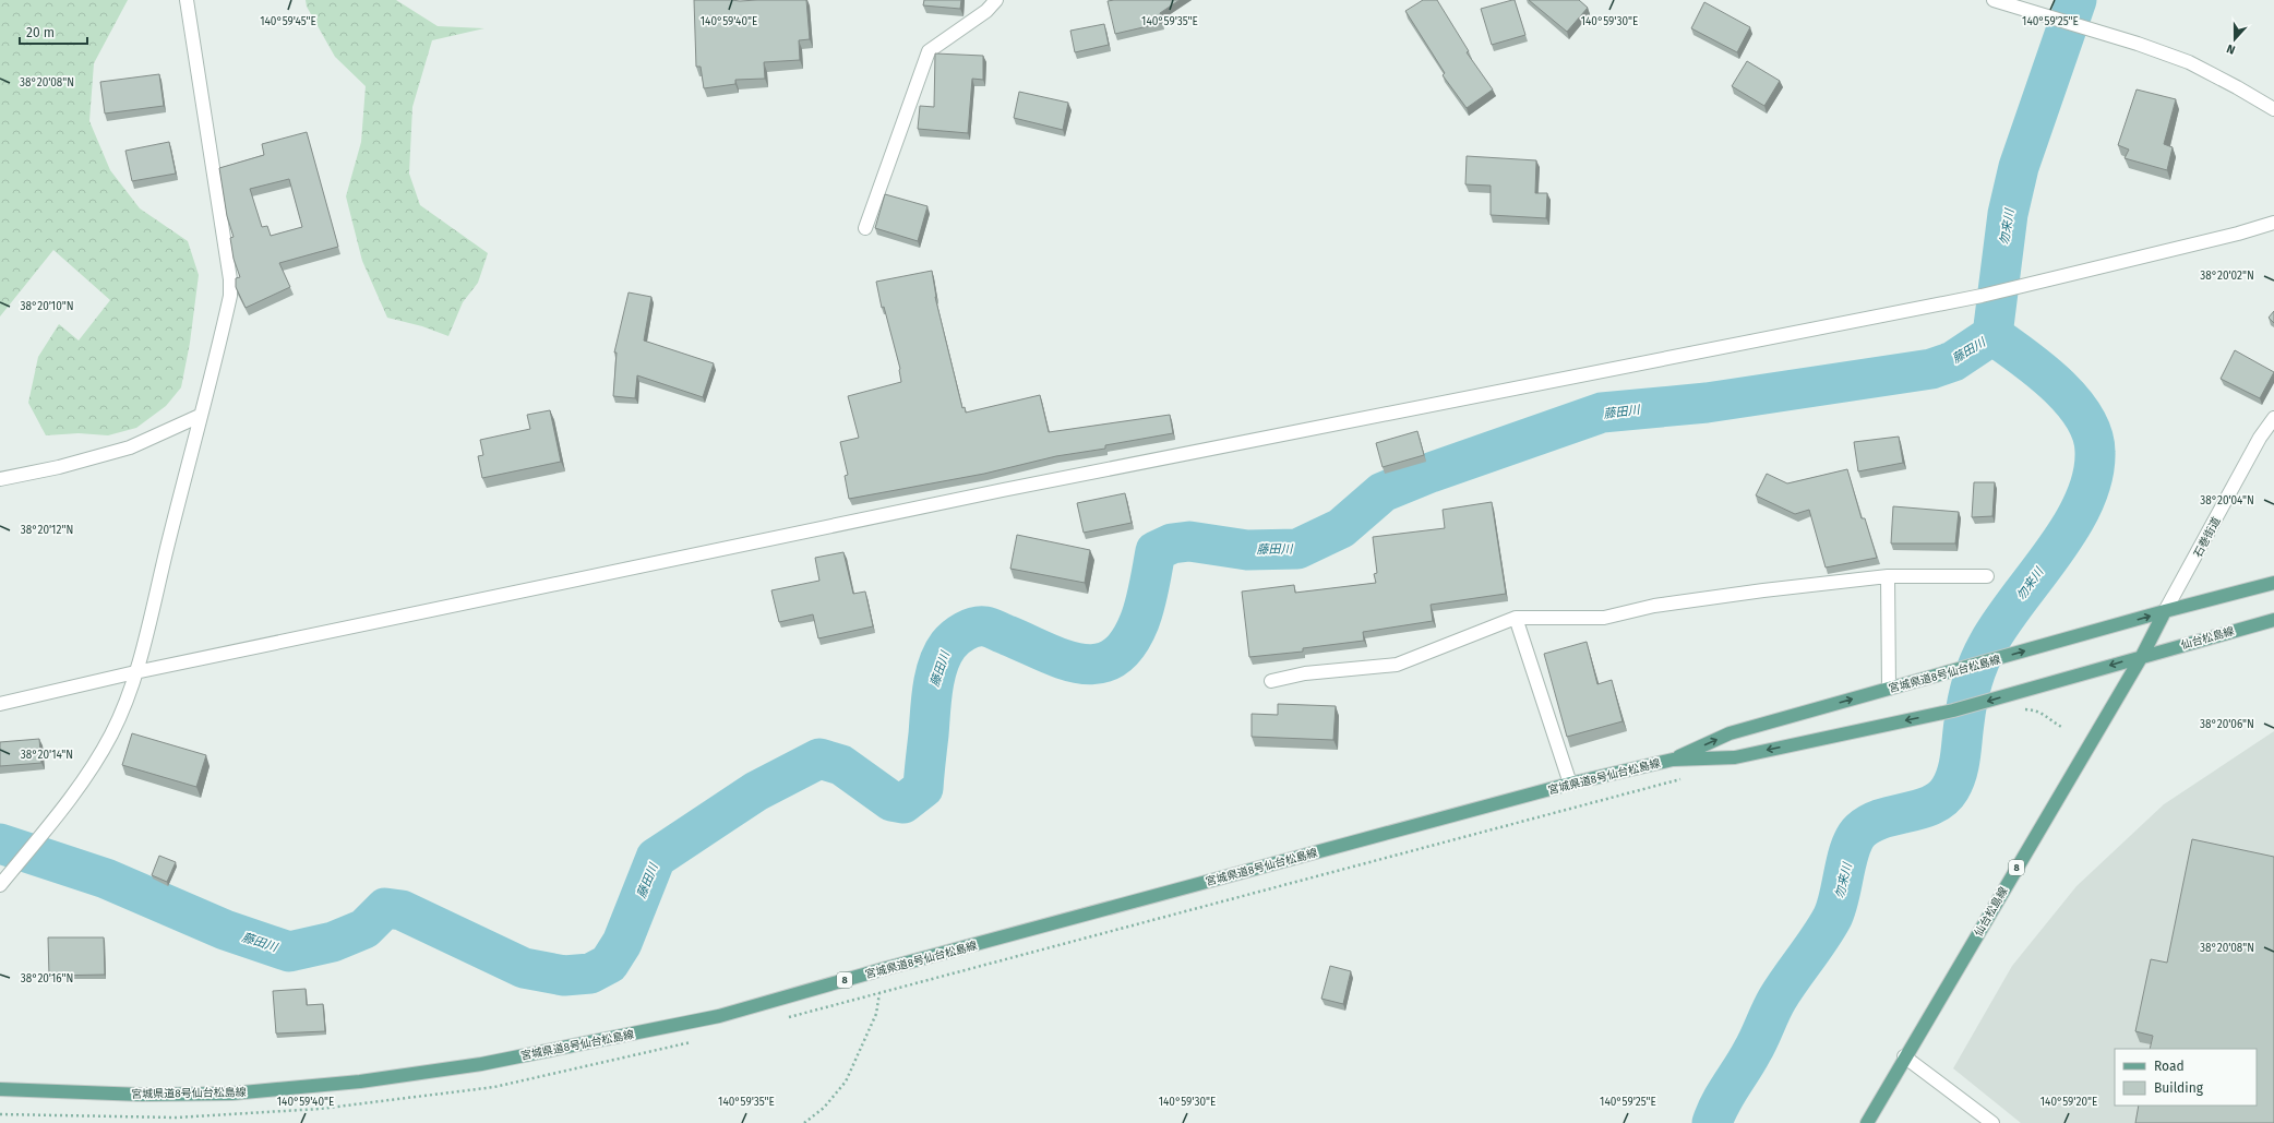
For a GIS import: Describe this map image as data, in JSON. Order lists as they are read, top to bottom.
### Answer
{
  "streets": {
    "main road": ["仙台松島線", "宮城県道8号仙台松島線", "8"],
    "street": ["石巻街道"]
  },
  "crossings": [
    ["石巻街道", "仙台松島線"],
    ["石巻街道", "宮城県道8号仙台松島線"],
    ["石巻街道", "8"],
    ["仙台松島線", "宮城県道8号仙台松島線"],
    ["仙台松島線", "8"],
    ["宮城県道8号仙台松島線", "8"]
  ],
  "water": ["勿来川", "藤田川"],
  "legend": ["Road", "Building"],
  "scale_bar": "20 m",
  "north": "bottom",
  "coordinates": [
    "140°59'40\"E",
    "140°59'35\"E",
    "140°59'30\"E",
    "140°59'25\"E",
    "140°59'45\"E",
    "38°20'08\"N",
    "38°20'02\"N",
    "38°20'10\"N",
    "38°20'04\"N",
    "38°20'12\"N",
    "38°20'06\"N",
    "38°20'14\"N",
    "38°20'16\"N",
    "140°59'20\"E"
  ]
}
